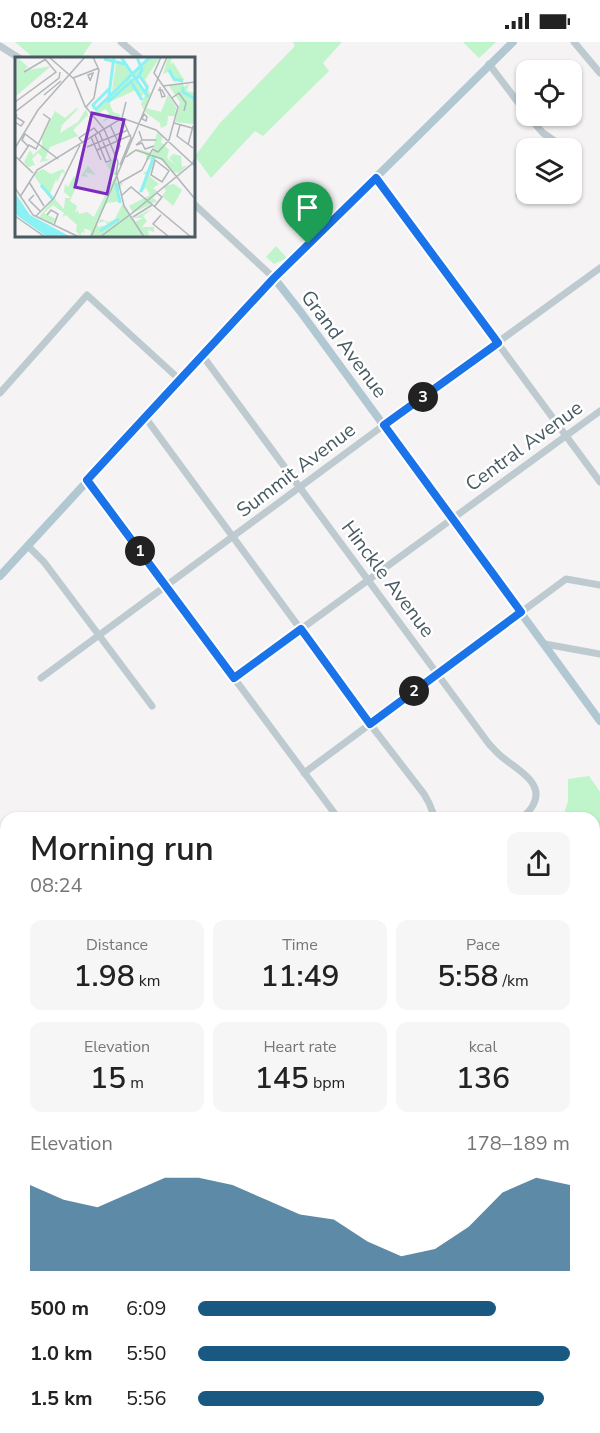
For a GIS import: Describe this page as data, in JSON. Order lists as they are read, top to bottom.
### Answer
{
  "streets": {
    "main road": ["Grand Avenue"],
    "street": ["Central Avenue", "Summit Avenue", "Hinckle Avenue"]
  },
  "crossings": [
    ["Grand Avenue", "Central Avenue"],
    ["Grand Avenue", "Summit Avenue"],
    ["Central Avenue", "Hinckle Avenue"],
    ["Summit Avenue", "Hinckle Avenue"]
  ],
  "page": {
    "status": "08:24",
    "pins": ["3", "1", "2"],
    "heading": ["Morning run", "08:24"],
    "stats": [
      ["Distance", "1.98 km"],
      ["Time", "11:49"],
      ["Pace", "5:58 /km"],
      ["Elevation", "15 m"],
      ["Heart rate", "145 bpm"],
      ["kcal", "136"]
    ],
    "chart": ["Elevation", "178–189 m"],
    "list": [
      {
        "name": "500 m",
        "note": "6:09"
      },
      {
        "name": "1.0 km",
        "note": "5:50"
      },
      {
        "name": "1.5 km",
        "note": "5:56"
      }
    ]
  }
}
